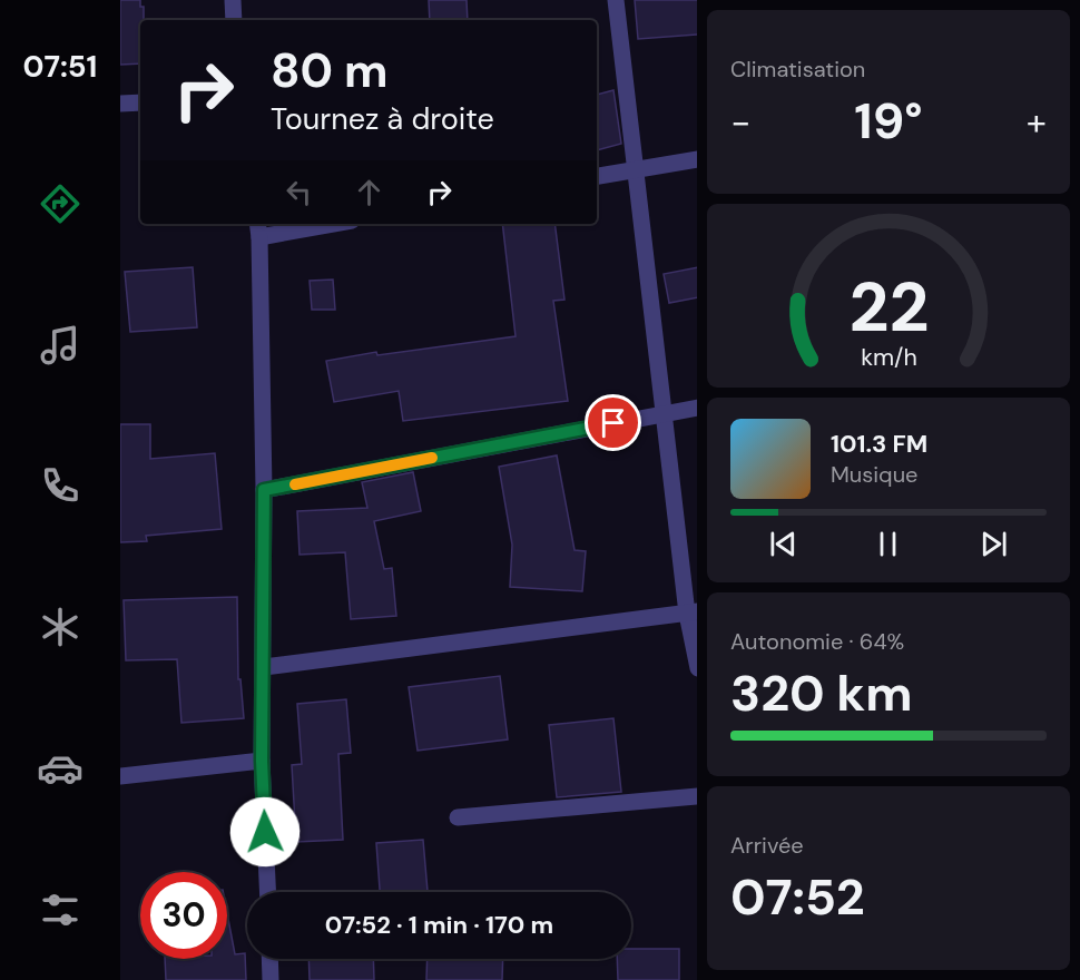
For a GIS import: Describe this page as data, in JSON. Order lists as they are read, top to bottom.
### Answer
{
  "page": {
    "tabs": "07:51",
    "tile": [
      "Climatisation",
      ["Autonomie · 64%", "320 km"],
      ["Arrivée", "07:52"]
    ],
    "turn": ["80 m", "Tournez à droite"],
    "heat": ["−", "19°", "+"],
    "song": ["101.3 FM", "Musique"],
    "limit": "30",
    "trip": "07:52 · 1 min · 170 m",
    "gauge": ["22", "km/h"]
  }
}
